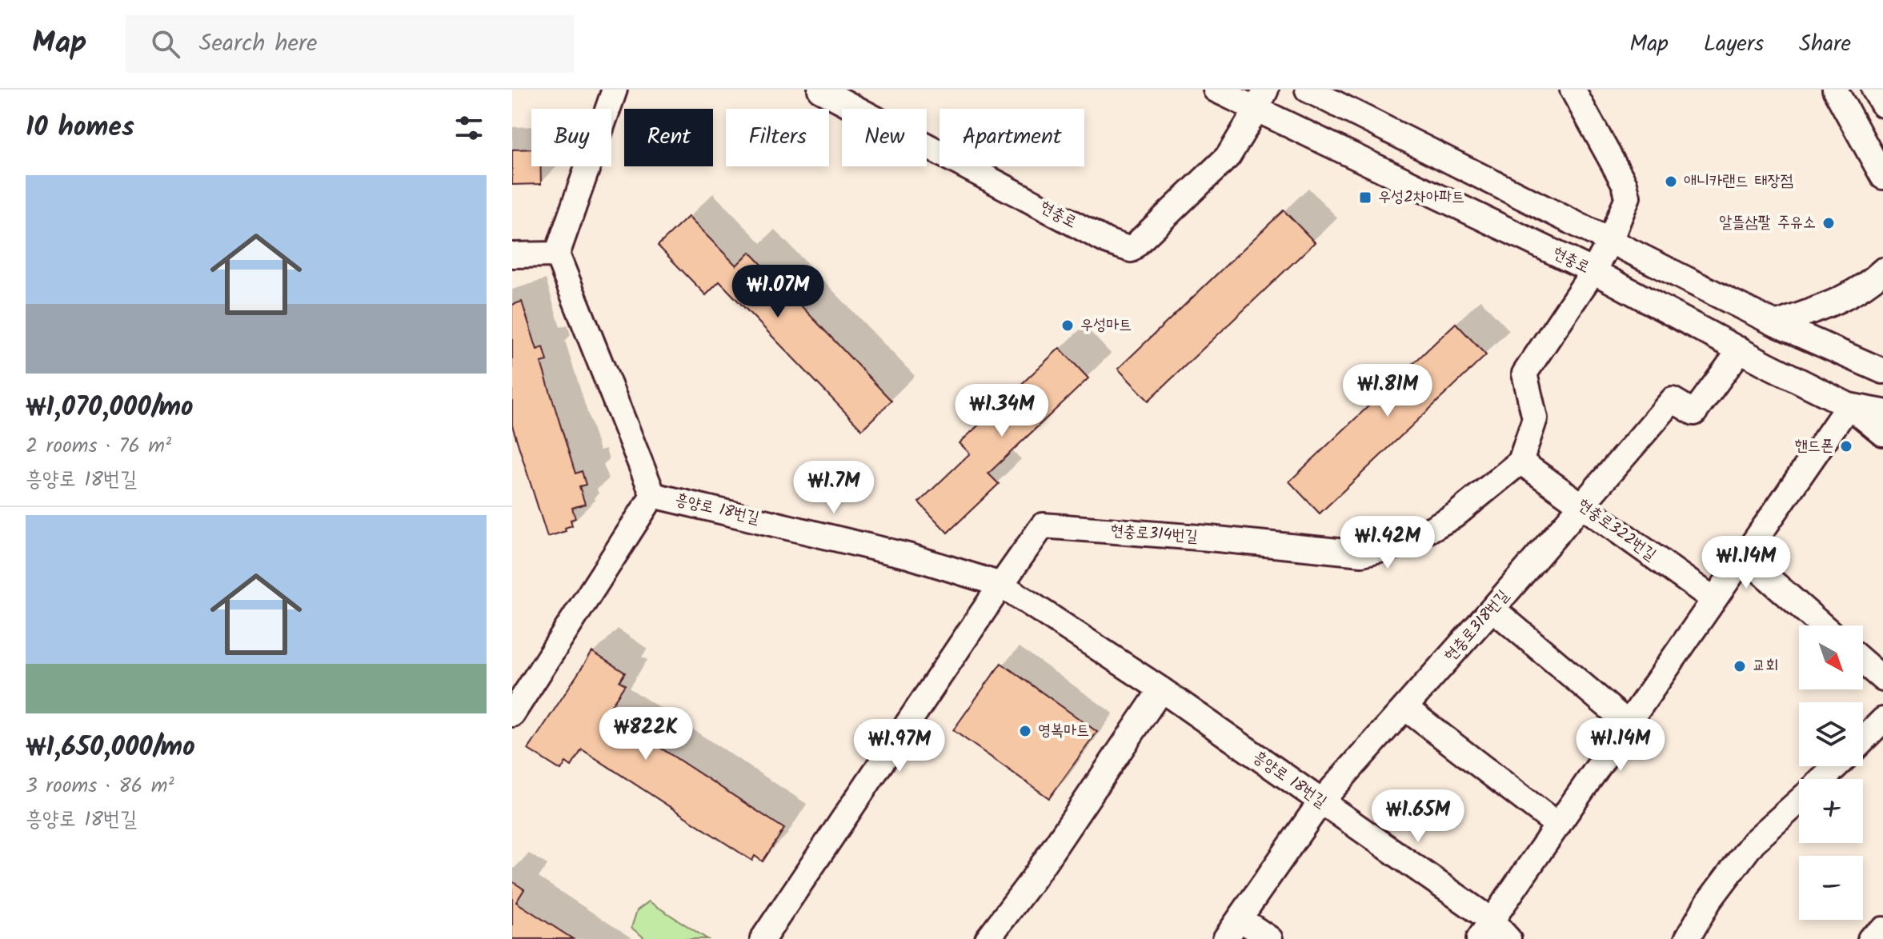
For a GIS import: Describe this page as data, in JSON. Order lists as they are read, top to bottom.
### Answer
{
  "streets": {
    "street": [
      "현충로",
      "흥양로 18번길",
      "현충로322번길",
      "현충로314번길",
      "현충로318번길"
    ]
  },
  "crossings": [
    ["현충로", "현충로318번길"],
    ["흥양로 18번길", "현충로314번길"],
    ["흥양로 18번길", "현충로318번길"],
    ["현충로322번길", "현충로314번길"],
    ["현충로322번길", "현충로318번길"]
  ],
  "places": {
    "other": [
      "애니카랜드 태장점",
      "알뜰삼팔 주유소",
      "우성마트",
      "핸드폰",
      "교회",
      "영복마트"
    ],
    "transit": ["우성2차아파트"]
  },
  "north": "bottom right",
  "page": {
    "header": "Map",
    "search": "Search here",
    "nav": ["Map", "Layers", "Share"],
    "heading": "10 homes",
    "chip": [
      "Buy",
      "Rent",
      "Filters",
      "New",
      "Apartment"
    ],
    "list": [
      {
        "name": "₩1,070,000/mo",
        "note": "2 rooms · 76 m² · 흥양로 18번길"
      },
      {
        "name": "₩1,650,000/mo",
        "note": "3 rooms · 86 m² · 흥양로 18번길"
      }
    ],
    "price": [
      "₩1.07M",
      "₩1.81M",
      "₩1.34M",
      "₩1.7M",
      "₩1.42M",
      "₩1.14M",
      "₩822K",
      "₩1.14M",
      "₩1.97M",
      "₩1.65M"
    ],
    "map_buttons": ["+", "−"]
  }
}
